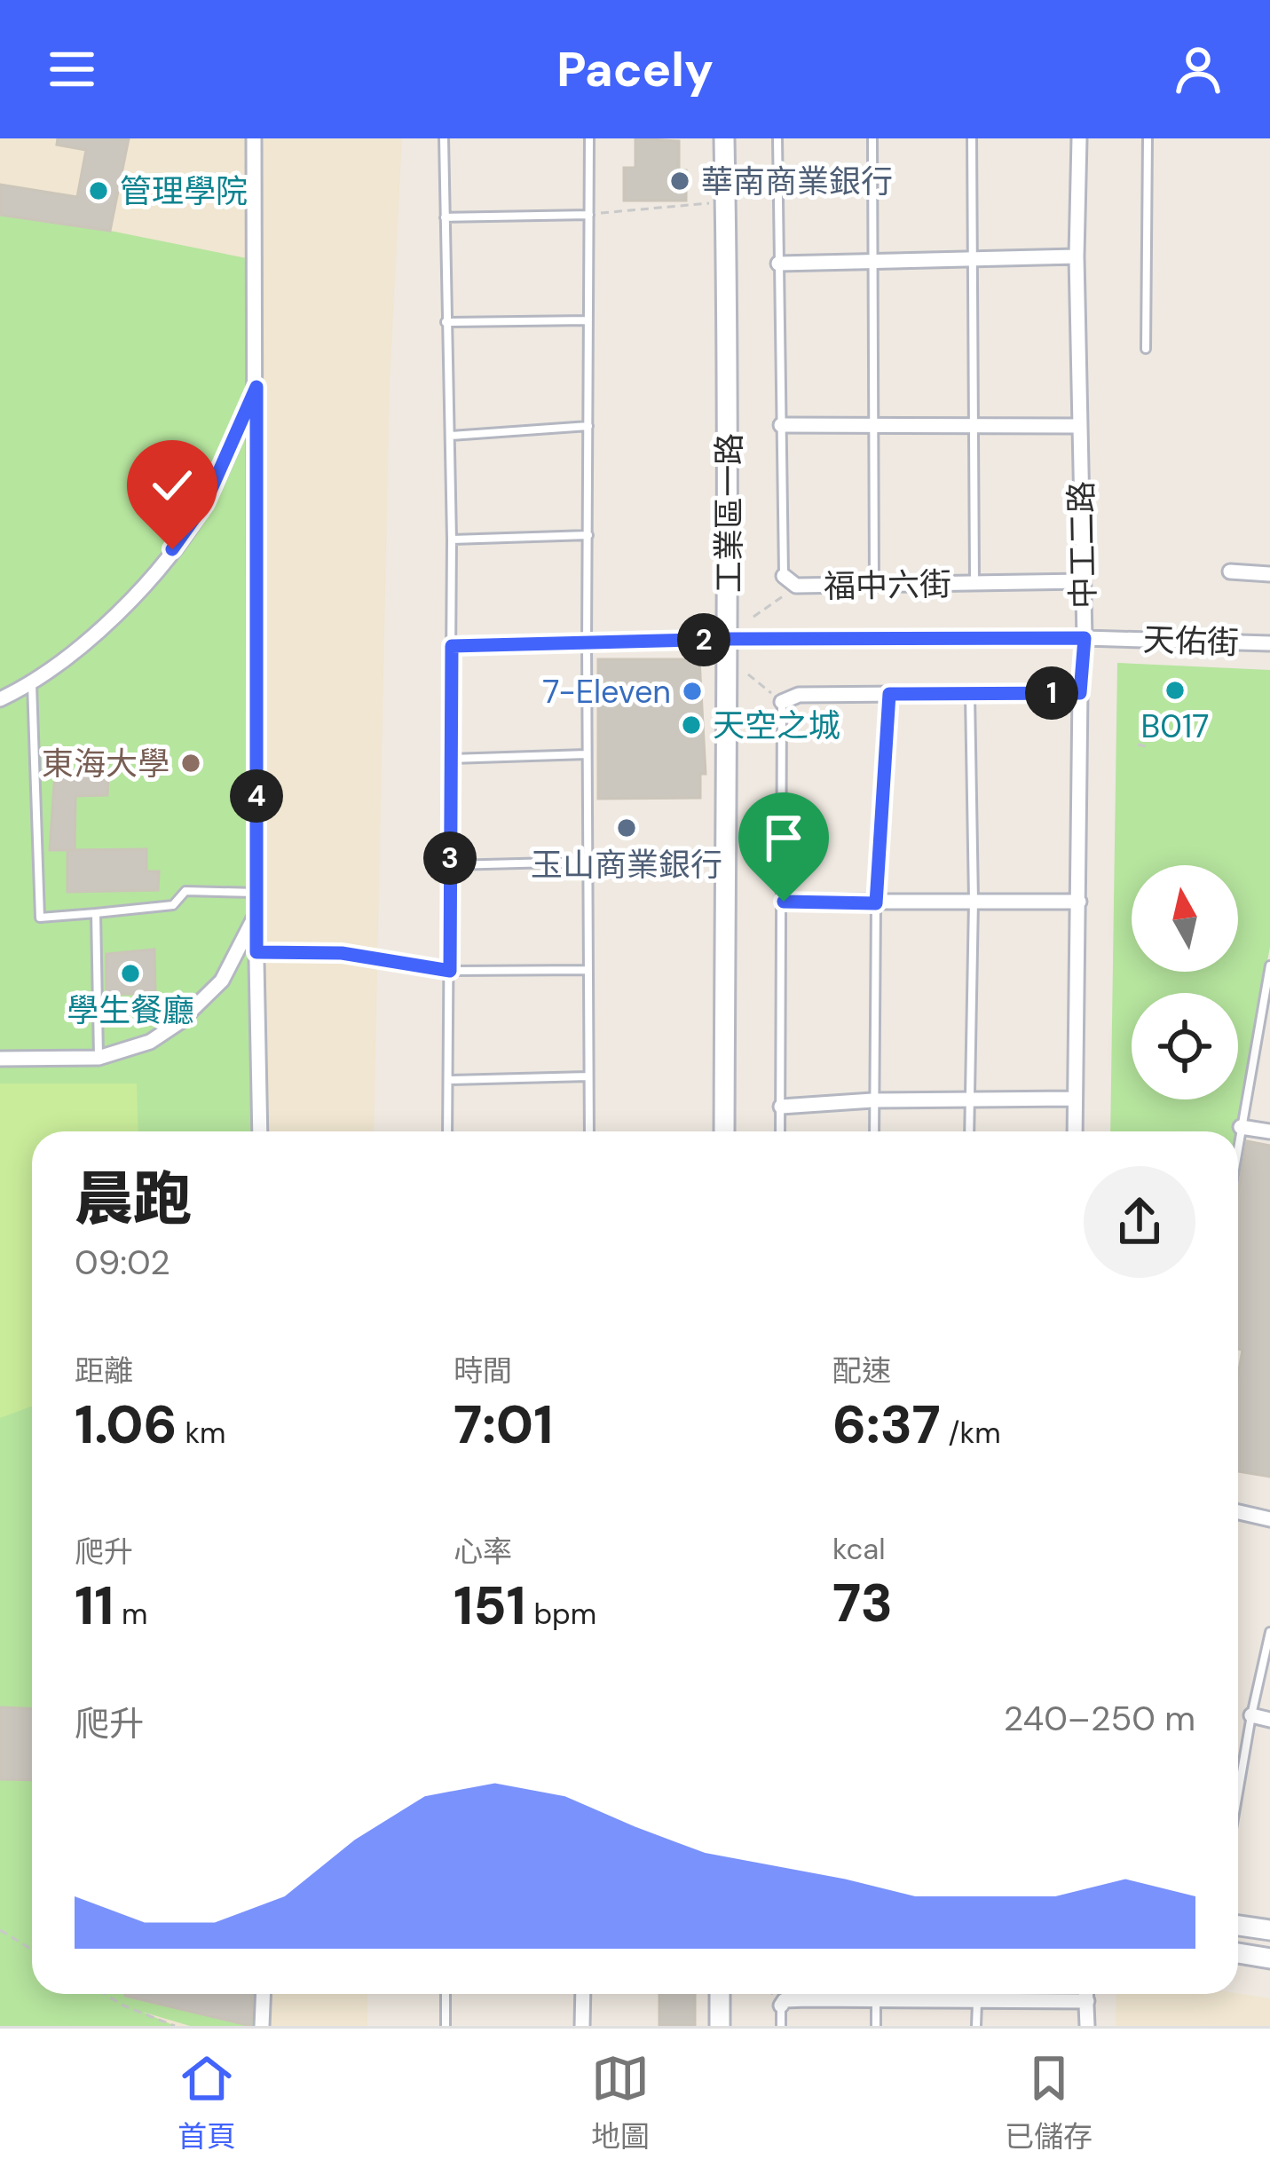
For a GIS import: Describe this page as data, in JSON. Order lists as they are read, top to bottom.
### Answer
{
  "streets": {
    "street": [
      "工業區一路",
      "中工二路",
      "福中六街",
      "天佑街"
    ]
  },
  "crossings": [
    ["工業區一路", "天佑街"],
    ["中工二路", "福中六街"],
    ["中工二路", "天佑街"]
  ],
  "places": [
    "華南商業銀行",
    "管理學院",
    "B017",
    "7-Eleven",
    "天空之城",
    "東海大學",
    "玉山商業銀行",
    "學生餐廳"
  ],
  "north": "top",
  "page": {
    "header": "Pacely",
    "pins": [
      "2",
      "1",
      "4",
      "3"
    ],
    "heading": ["晨跑", "09:02"],
    "stats": [
      ["距離", "1.06 km"],
      ["時間", "7:01"],
      ["配速", "6:37 /km"],
      ["爬升", "11 m"],
      ["心率", "151 bpm"],
      ["kcal", "73"]
    ],
    "chart": ["爬升", "240–250 m"],
    "tabs": ["首頁", "地圖", "已儲存"]
  }
}
